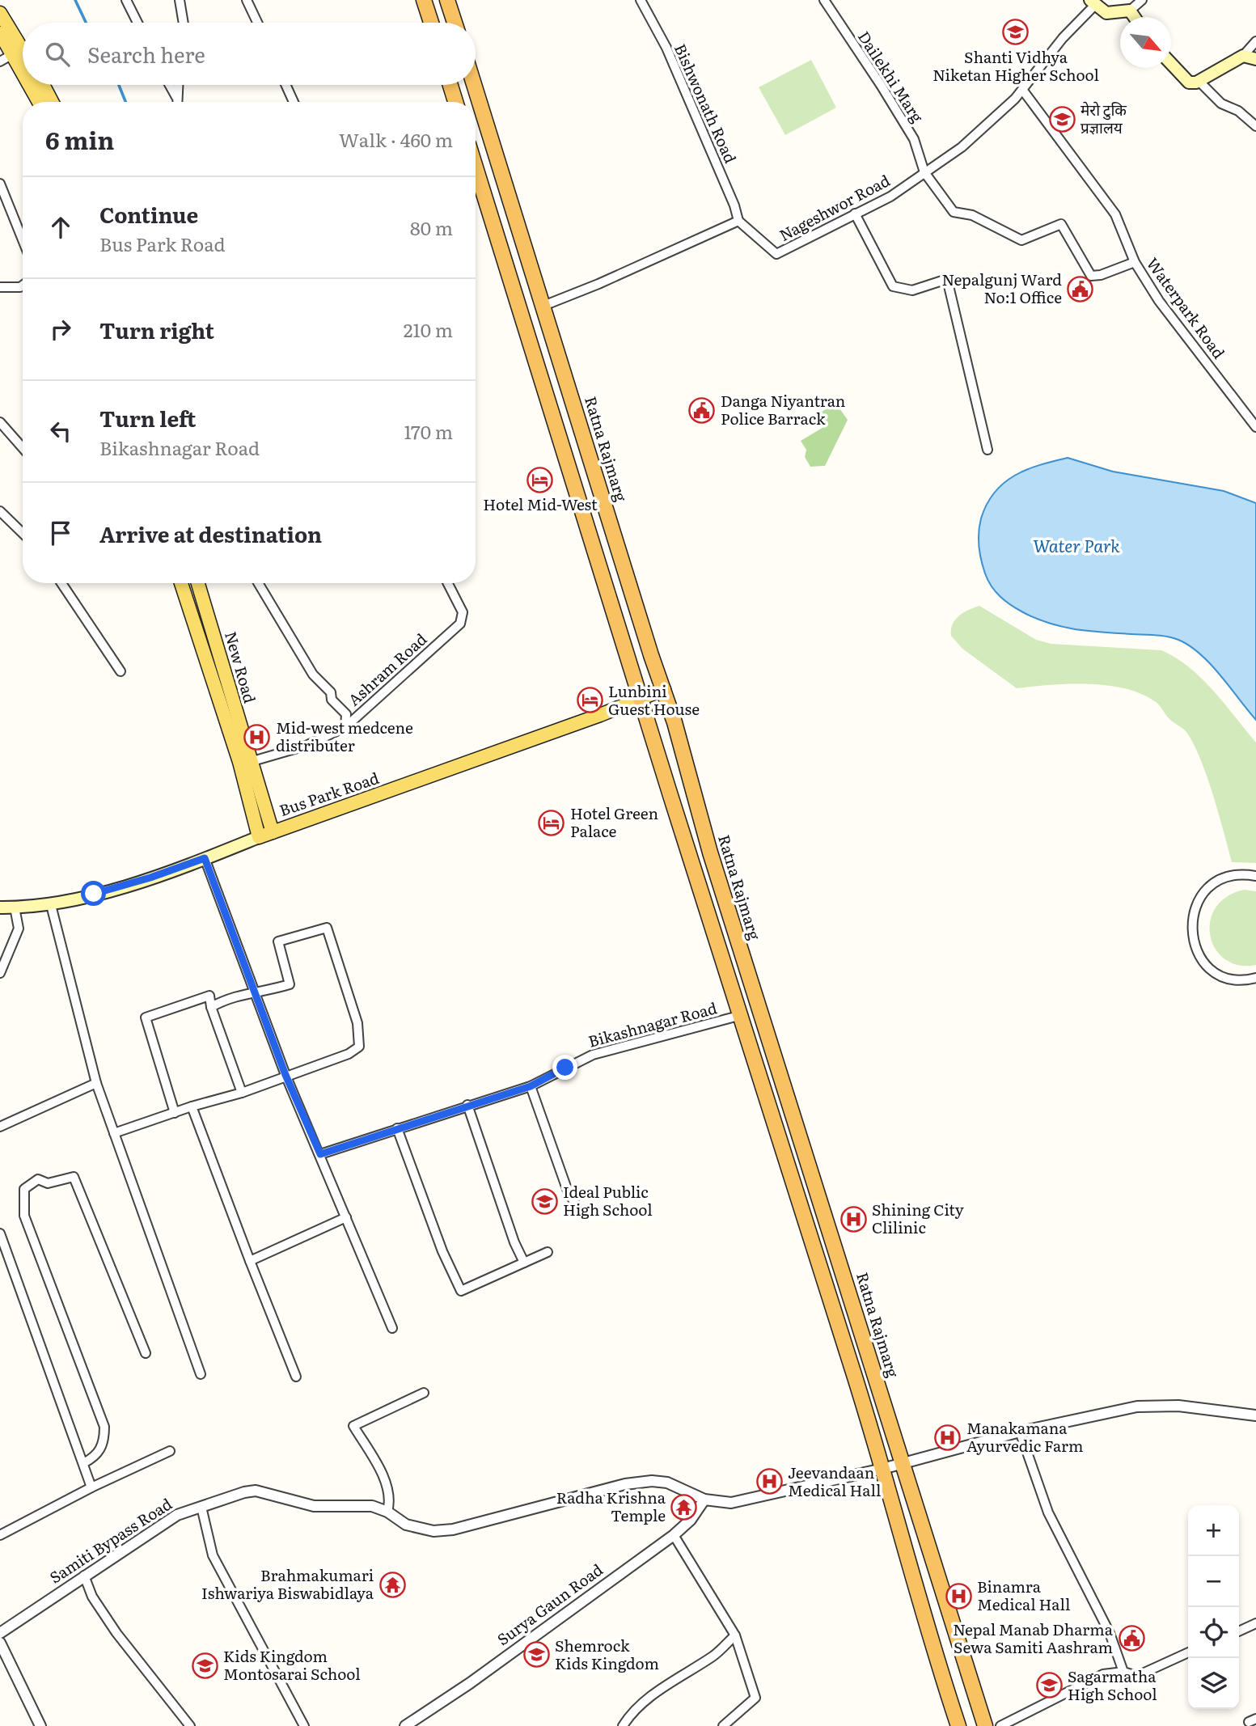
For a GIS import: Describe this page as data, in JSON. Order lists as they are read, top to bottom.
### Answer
{
  "streets": {
    "highway": ["Ratna Rajmarg"],
    "main road": ["New Road", "Bus Park Road"],
    "street": [
      "Dailekhi Marg",
      "Bishwonath Road",
      "Nageshwor Road",
      "Waterpark Road",
      "Ashram Road",
      "Bikashnagar Road",
      "Samiti Bypass Road",
      "Surya Gaun Road"
    ]
  },
  "crossings": [
    ["Dailekhi Marg", "Nageshwor Road"],
    ["Dailekhi Marg", "Waterpark Road"],
    ["Bishwonath Road", "Nageshwor Road"],
    ["Nageshwor Road", "Waterpark Road"],
    ["Ratna Rajmarg", "Bus Park Road"],
    ["Ratna Rajmarg", "Samiti Bypass Road"],
    ["New Road", "Ashram Road"],
    ["New Road", "Bus Park Road"],
    ["Samiti Bypass Road", "Surya Gaun Road"]
  ],
  "water": ["Water Park"],
  "places": {
    "school or university": [
      "Shanti Vidhya Niketan Higher School",
      "मेराे टुकि प्रज्ञालय",
      "Ideal Public High School",
      "Shemrock Kids Kingdom",
      "Kids Kingdom Montosarai School",
      "Sagarmatha High School"
    ],
    "public building": ["Nepalgunj Ward No:1 Office", "Danga Niyantran Police Barrack", "Nepal Manab Dharma Sewa Samiti Aashram"],
    "hotel": ["Hotel Mid-West", "Lunbini Guest House", "Hotel Green Palace"],
    "hospital": [
      "Mid-west medcene distributer",
      "Shining City Clilinic",
      "Manakamana Ayurvedic Farm",
      "Jeevandaan Medical Hall",
      "Binamra Medical Hall"
    ],
    "temple": ["Radha Krishna Temple", "Brahmakumari Ishwariya Biswabidlaya"]
  },
  "north": "bottom right",
  "page": {
    "search": "Search here",
    "heading": ["6 min", "Walk · 460 m"],
    "list": [
      ["Continue", "Bus Park Road", "80 m"],
      ["Turn right", "210 m"],
      ["Turn left", "Bikashnagar Road", "170 m"],
      "Arrive at destination"
    ],
    "map_buttons": ["+", "−"]
  }
}
